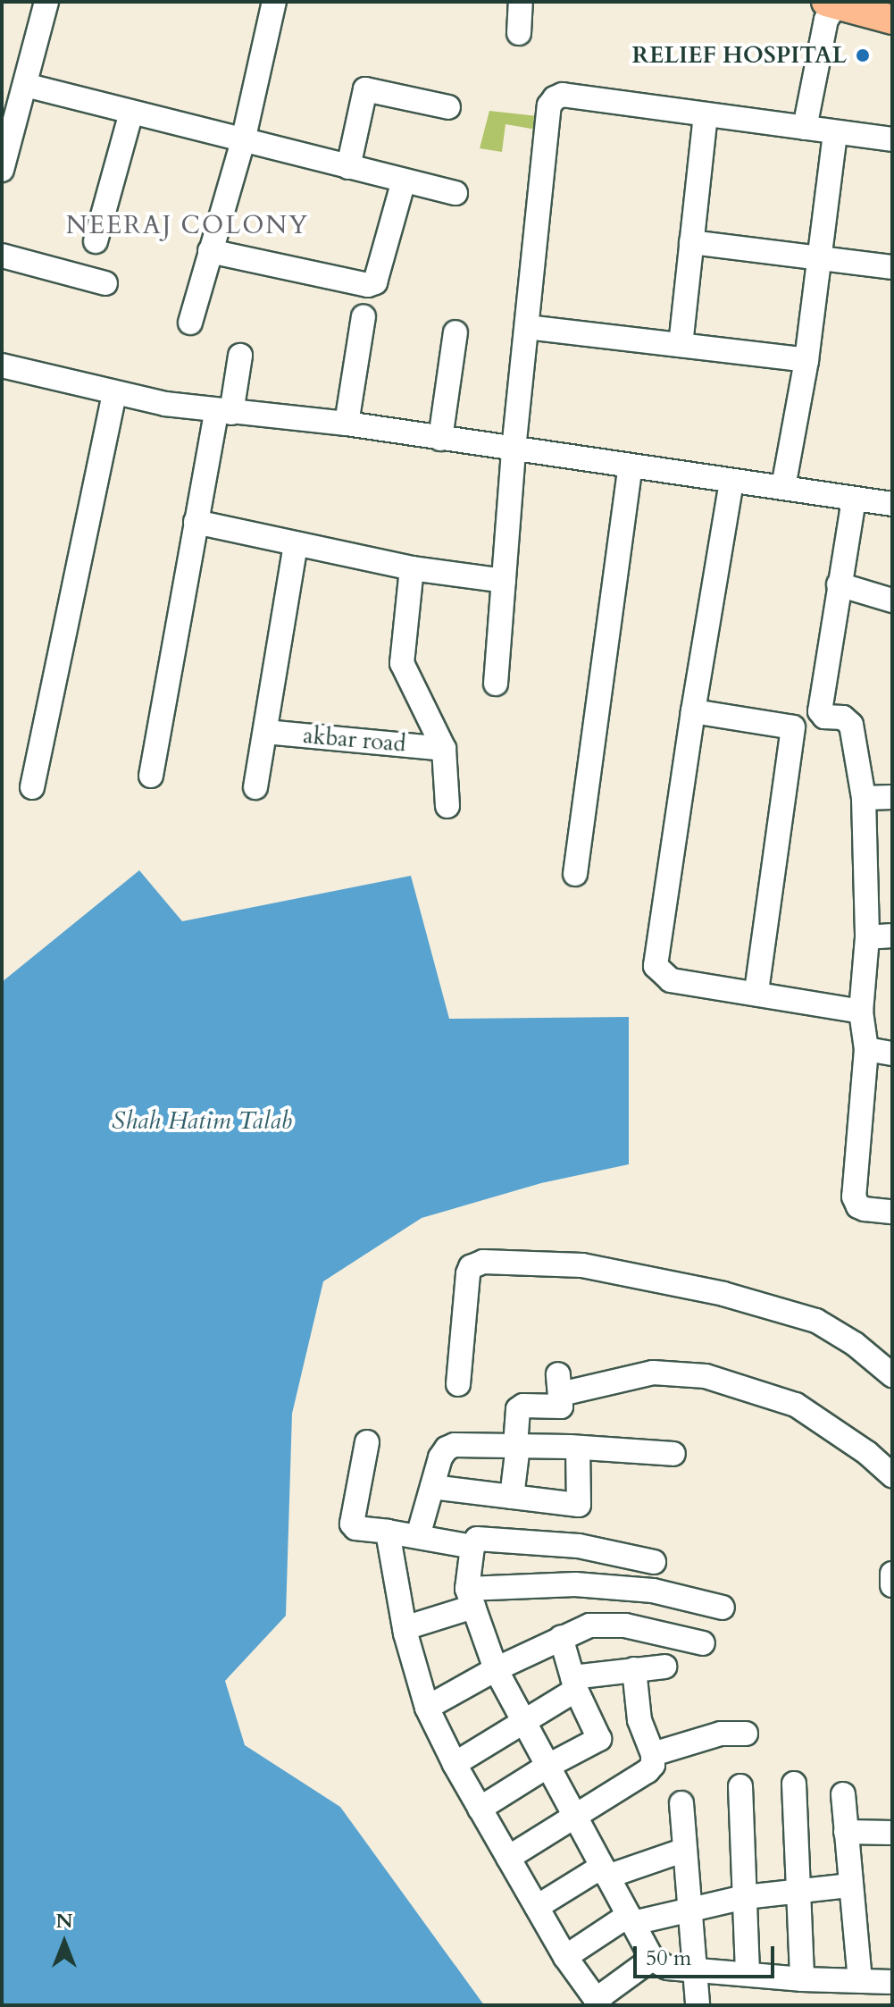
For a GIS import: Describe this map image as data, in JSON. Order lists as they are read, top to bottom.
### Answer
{
  "streets": {
    "street": ["akbar road"]
  },
  "districts": ["NEERAJ COLONY"],
  "water": ["Shah Hatim Talab"],
  "places": ["RELIEF HOSPITAL"],
  "scale_bar": "50 m",
  "north": "top"
}
